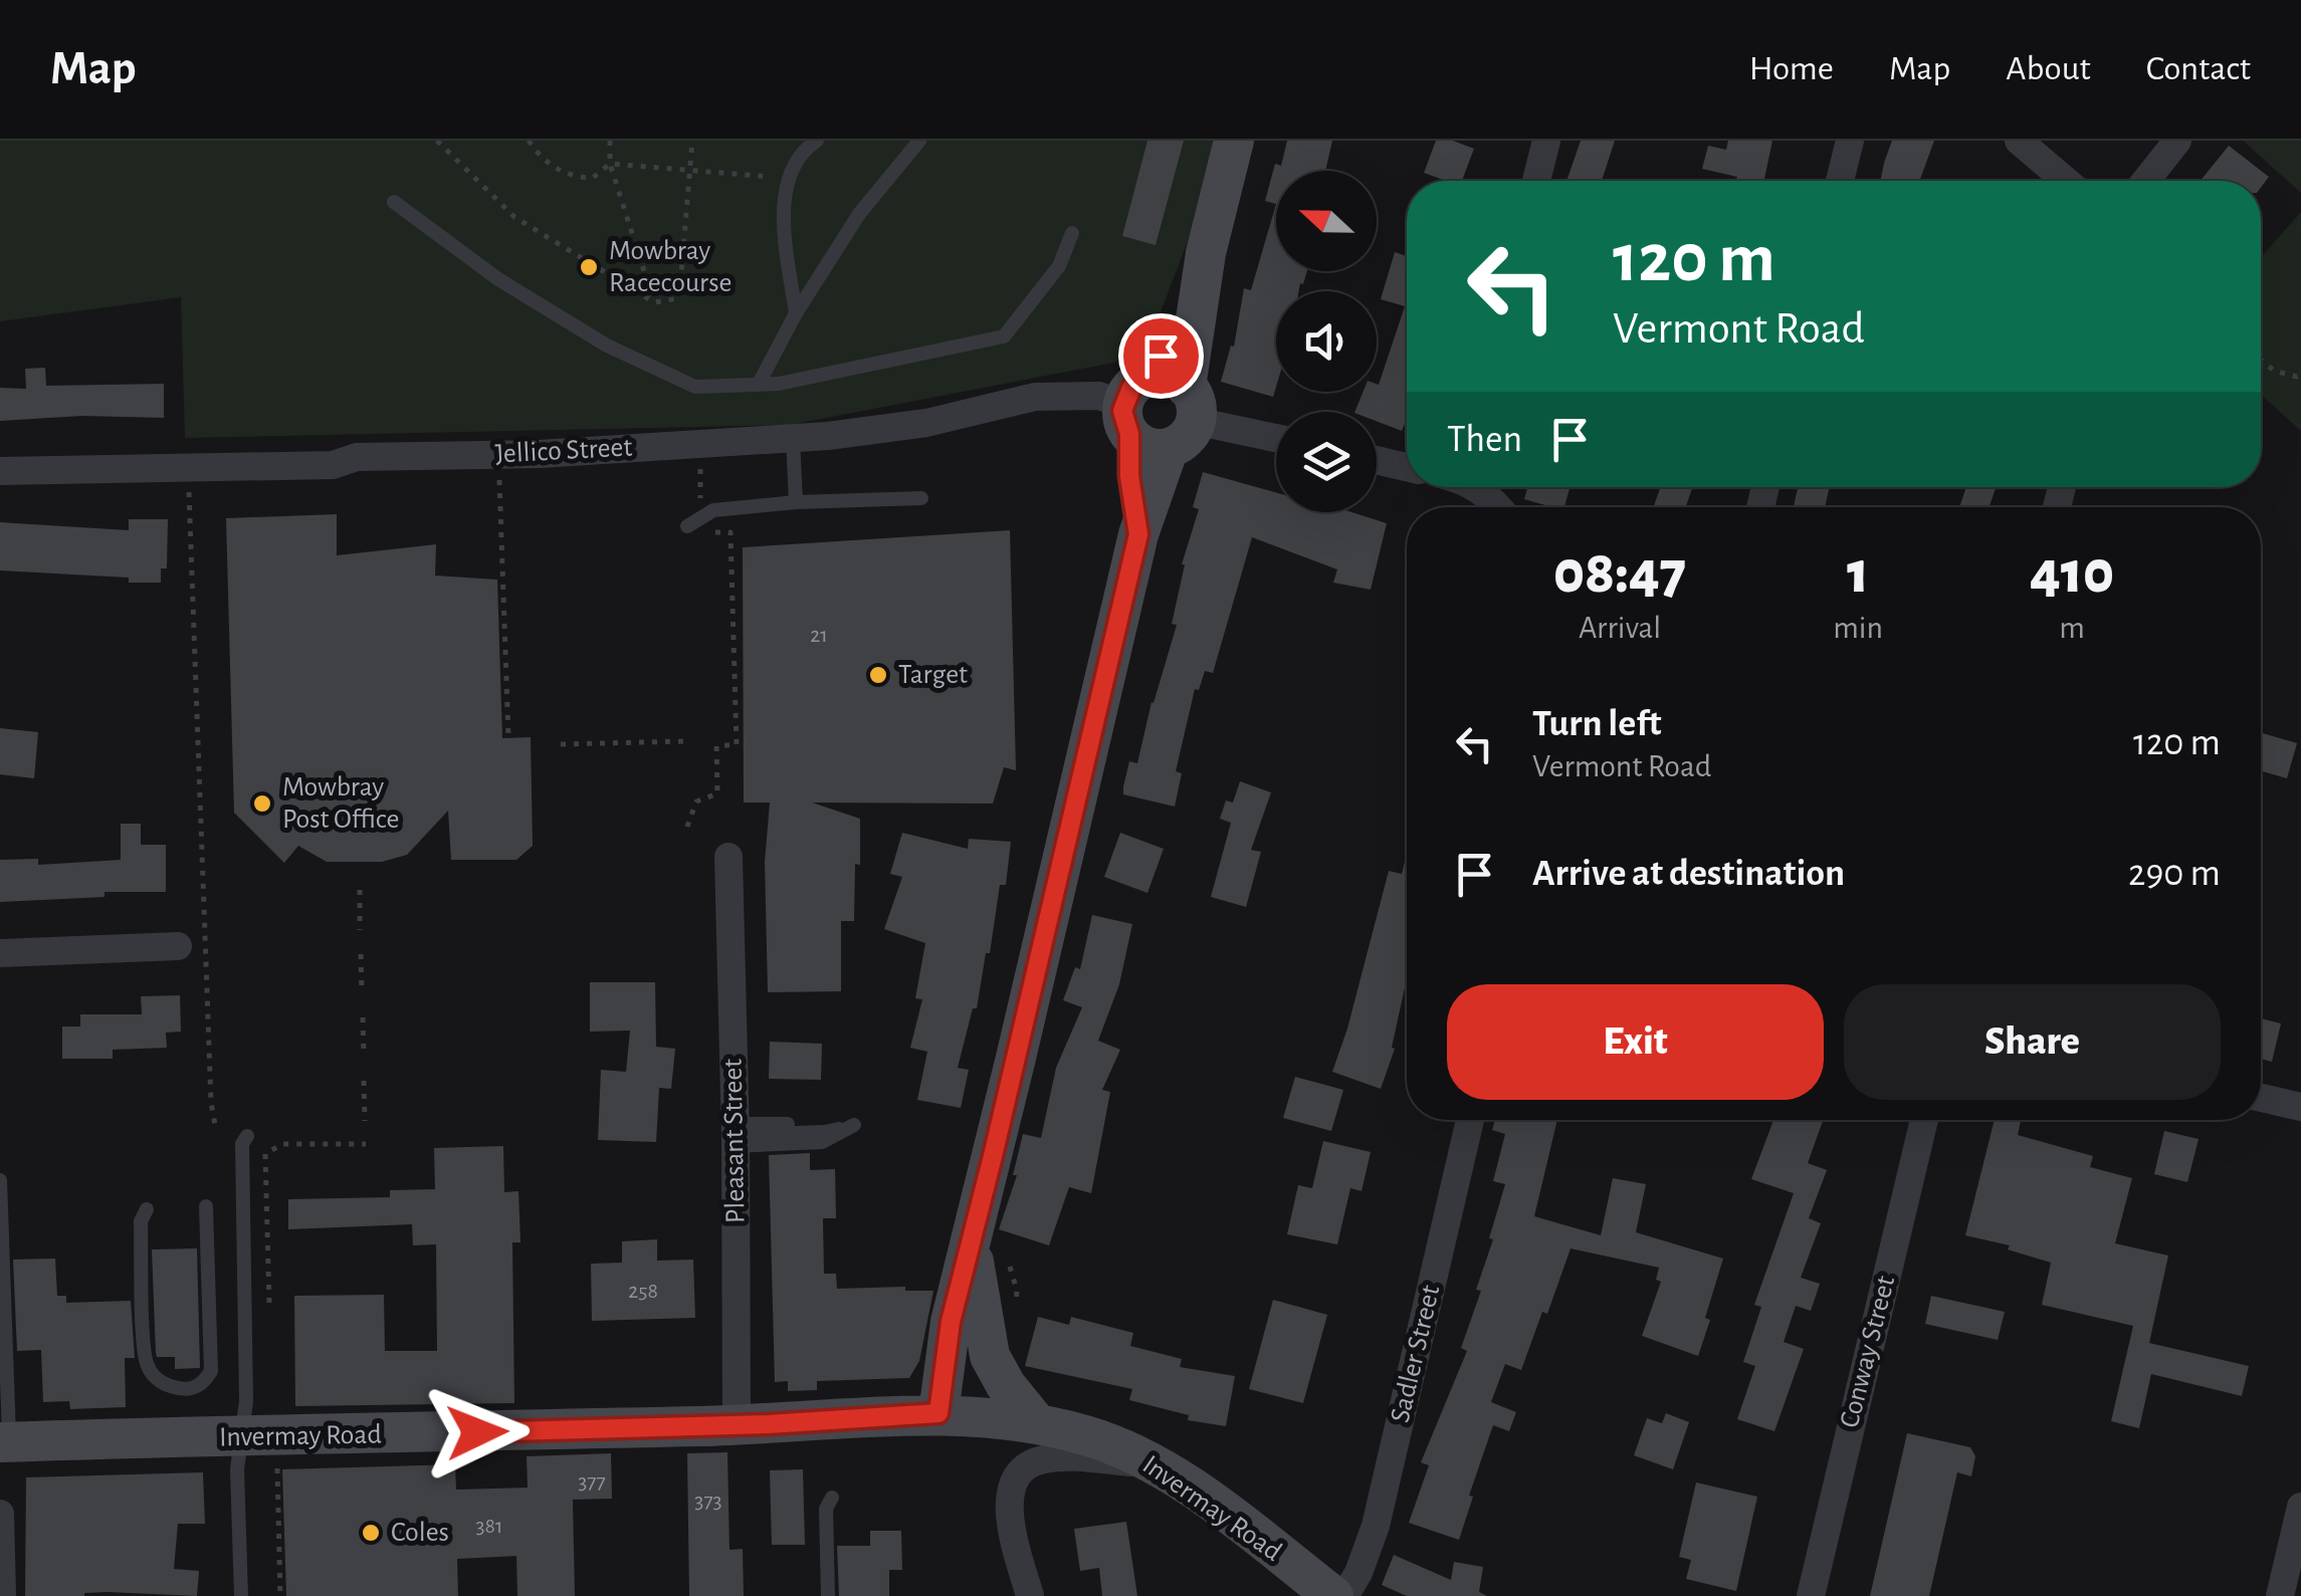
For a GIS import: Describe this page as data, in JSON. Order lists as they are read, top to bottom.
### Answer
{
  "streets": {
    "main road": ["Invermay Road"],
    "street": [
      "Jellico Street",
      "Pleasant Street",
      "Conway Street",
      "Sadler Street"
    ]
  },
  "crossings": [
    ["Pleasant Street", "Invermay Road"]
  ],
  "places": [
    "Mowbray Racecourse",
    "Target",
    "Mowbray Post Office",
    "Coles"
  ],
  "house_numbers": [
    "21",
    "258",
    "377",
    "373",
    "381"
  ],
  "north": "left",
  "page": {
    "header": "Map",
    "nav": [
      "Home",
      "Map",
      "About",
      "Contact"
    ],
    "turn": ["120 m", "Vermont Road"],
    "then": "Then",
    "eta": [
      "08:47",
      "Arrival",
      "1",
      "min",
      "410",
      "m"
    ],
    "list": [
      {
        "name": "Turn left",
        "note": "Vermont Road",
        "value": "120 m"
      },
      {
        "name": "Arrive at destination",
        "value": "290 m"
      }
    ],
    "buttons": ["Exit", "Share"]
  }
}
